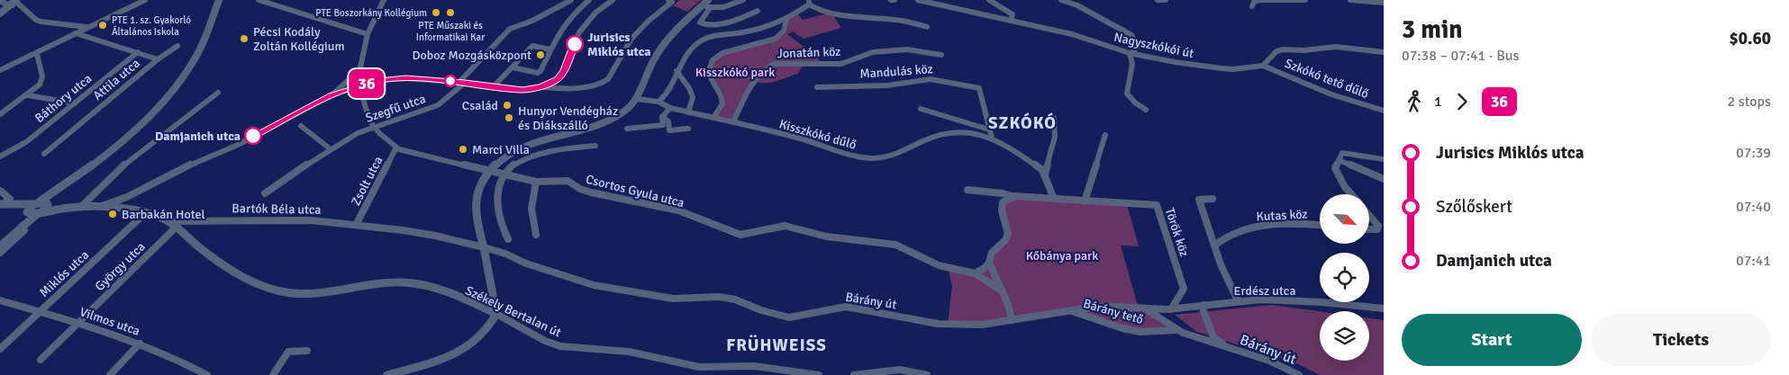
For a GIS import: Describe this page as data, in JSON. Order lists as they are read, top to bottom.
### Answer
{
  "streets": {
    "street": [
      "Nagyszkókói út",
      "Jonatán köz",
      "Mandulás köz",
      "Szkókó tető dűlő",
      "Attila utca",
      "Báthory utca",
      "Szegfű utca",
      "Kisszkókó dűlő",
      "Zsolt utca",
      "Csortos Gyula utca",
      "Bartók Béla utca",
      "Kutas köz",
      "Török köz",
      "György utca",
      "Miklós utca",
      "Erdész utca",
      "Bárány út",
      "Székely Bertalan út",
      "Bárány tető",
      "Vilmos utca"
    ]
  },
  "crossings": [
    ["Nagyszkókói út", "Szkókó tető dűlő"],
    ["Jonatán köz", "Kisszkókó dűlő"],
    ["Mandulás köz", "Kisszkókó dűlő"],
    ["Attila utca", "Báthory utca"],
    ["Szegfű utca", "Csortos Gyula utca"],
    ["Zsolt utca", "Csortos Gyula utca"],
    ["Zsolt utca", "Bartók Béla utca"],
    ["Bartók Béla utca", "Miklós utca"],
    ["Bartók Béla utca", "Bárány út"],
    ["Bartók Béla utca", "Székely Bertalan út"],
    ["Török köz", "Erdész utca"],
    ["György utca", "Székely Bertalan út"],
    ["György utca", "Vilmos utca"],
    ["Miklós utca", "Vilmos utca"],
    ["Erdész utca", "Bárány út"],
    ["Bárány út", "Bárány tető"]
  ],
  "districts": ["SZKÓKÓ", "FRÜHWEISS"],
  "parks": ["Kisszkókó park", "Kőbánya park"],
  "places": [
    "PTE Boszorkány Kollégium",
    "PTE Műszaki és Informatikai Kar",
    "PTE 1. sz. Gyakorló Általános Iskola",
    "Pécsi Kodály Zoltán Kollégium",
    "Jurisics Miklós utca",
    "Doboz Mozgásközpont",
    "Család",
    "Hunyor Vendégház és Diákszálló",
    "Damjanich utca",
    "Marci Villa",
    "Barbakán Hotel"
  ],
  "lines": ["bus line 36"],
  "north": "bottom right",
  "page": {
    "on_map": "36",
    "heading": ["3 min", "07:38 – 07:41 · Bus", "$0.60"],
    "legs": ["1", "36", "2 stops"],
    "list": [
      {
        "name": "Jurisics Miklós utca",
        "value": "07:39"
      },
      {
        "name": "Szőlőskert",
        "value": "07:40"
      },
      {
        "name": "Damjanich utca",
        "value": "07:41"
      }
    ],
    "buttons": ["Start", "Tickets"]
  }
}
